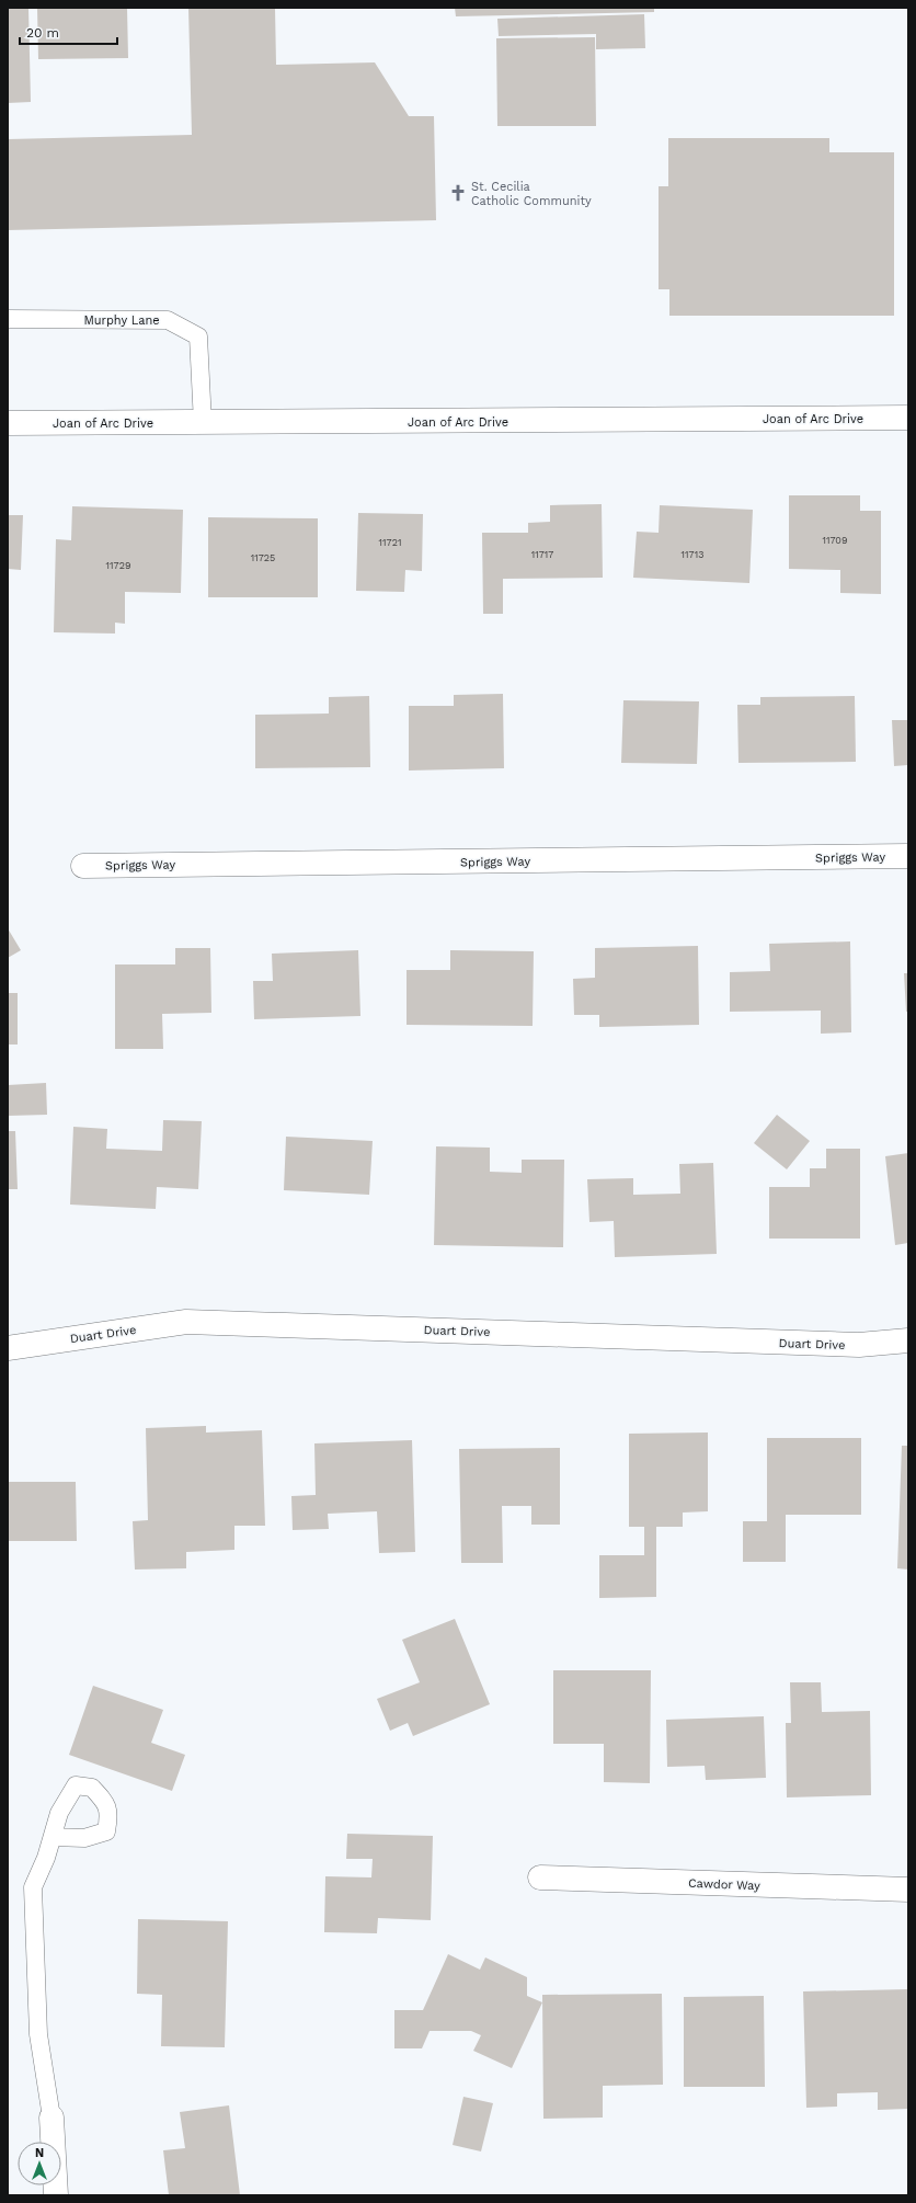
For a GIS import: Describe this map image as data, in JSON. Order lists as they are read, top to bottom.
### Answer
{
  "streets": {
    "street": [
      "Joan of Arc Drive",
      "Spriggs Way",
      "Duart Drive",
      "Cawdor Way"
    ],
    "lane": ["Murphy Lane"]
  },
  "crossings": [
    ["Murphy Lane", "Joan of Arc Drive"]
  ],
  "places": {
    "church": ["St. Cecilia Catholic Community"]
  },
  "house_numbers": [
    "11709",
    "11721",
    "11717",
    "11713",
    "11725",
    "11729"
  ],
  "scale_bar": "20 m",
  "north": "top"
}
